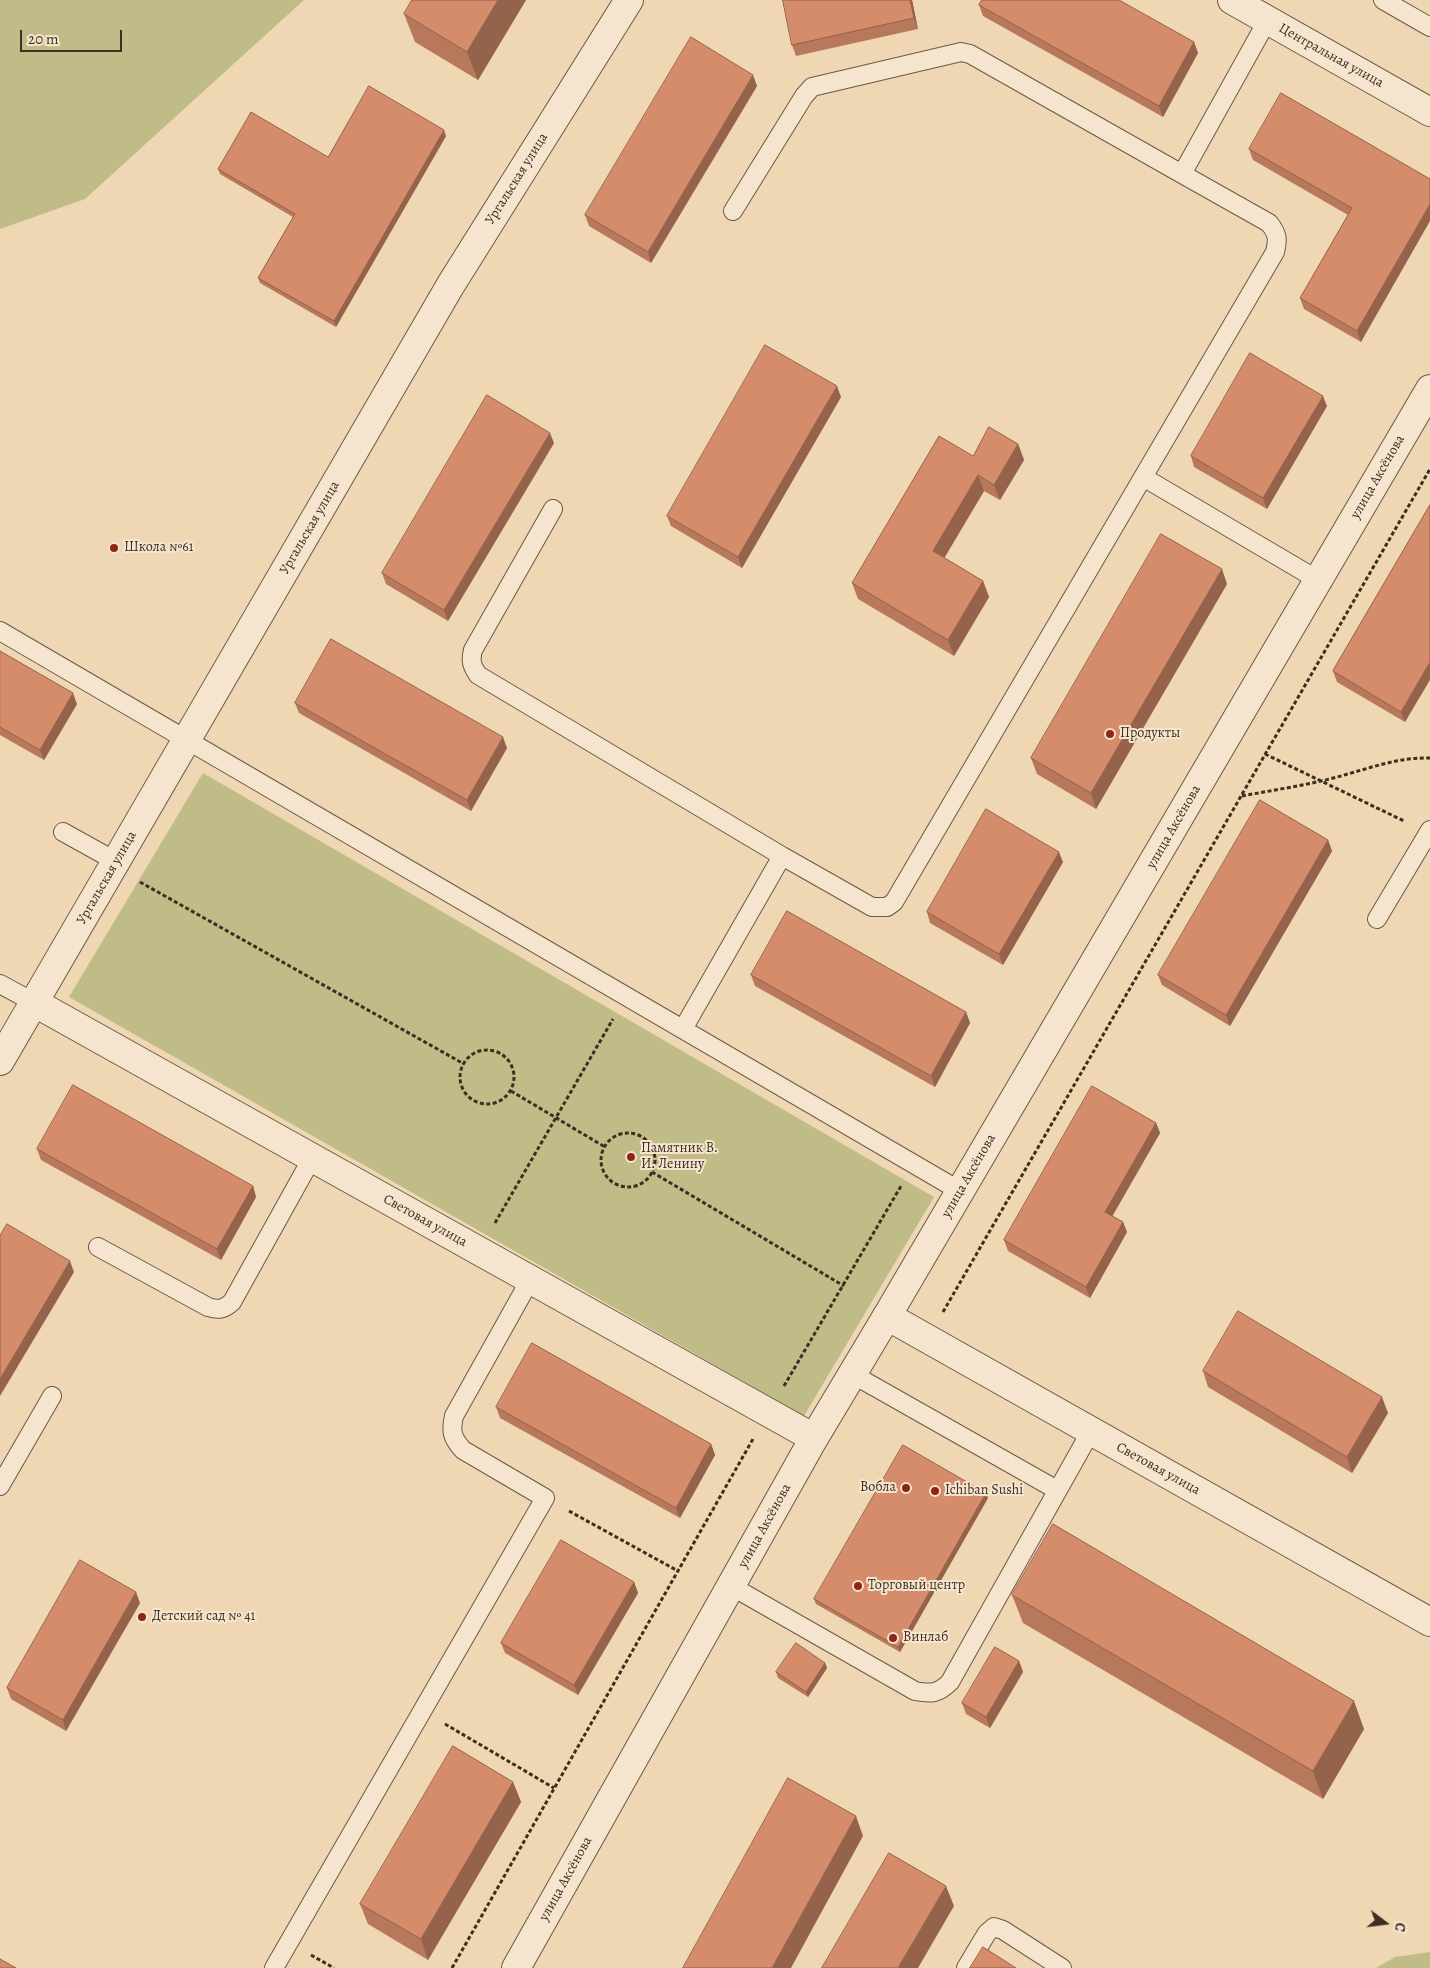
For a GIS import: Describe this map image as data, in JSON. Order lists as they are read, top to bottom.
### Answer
{
  "streets": {
    "street": [
      "Центральная улица",
      "Ургальская улица",
      "улица Аксёнова",
      "Световая улица"
    ]
  },
  "crossings": [
    ["Ургальская улица", "Световая улица"],
    ["улица Аксёнова", "Световая улица"]
  ],
  "places": [
    "Школа №61",
    "Продукты",
    "Памятник В. И. Ленину",
    "Вобла",
    "Ichiban Sushi",
    "Торговый центр",
    "Детский сад № 41",
    "Винлаб"
  ],
  "scale_bar": "20 m",
  "north": "right"
}
